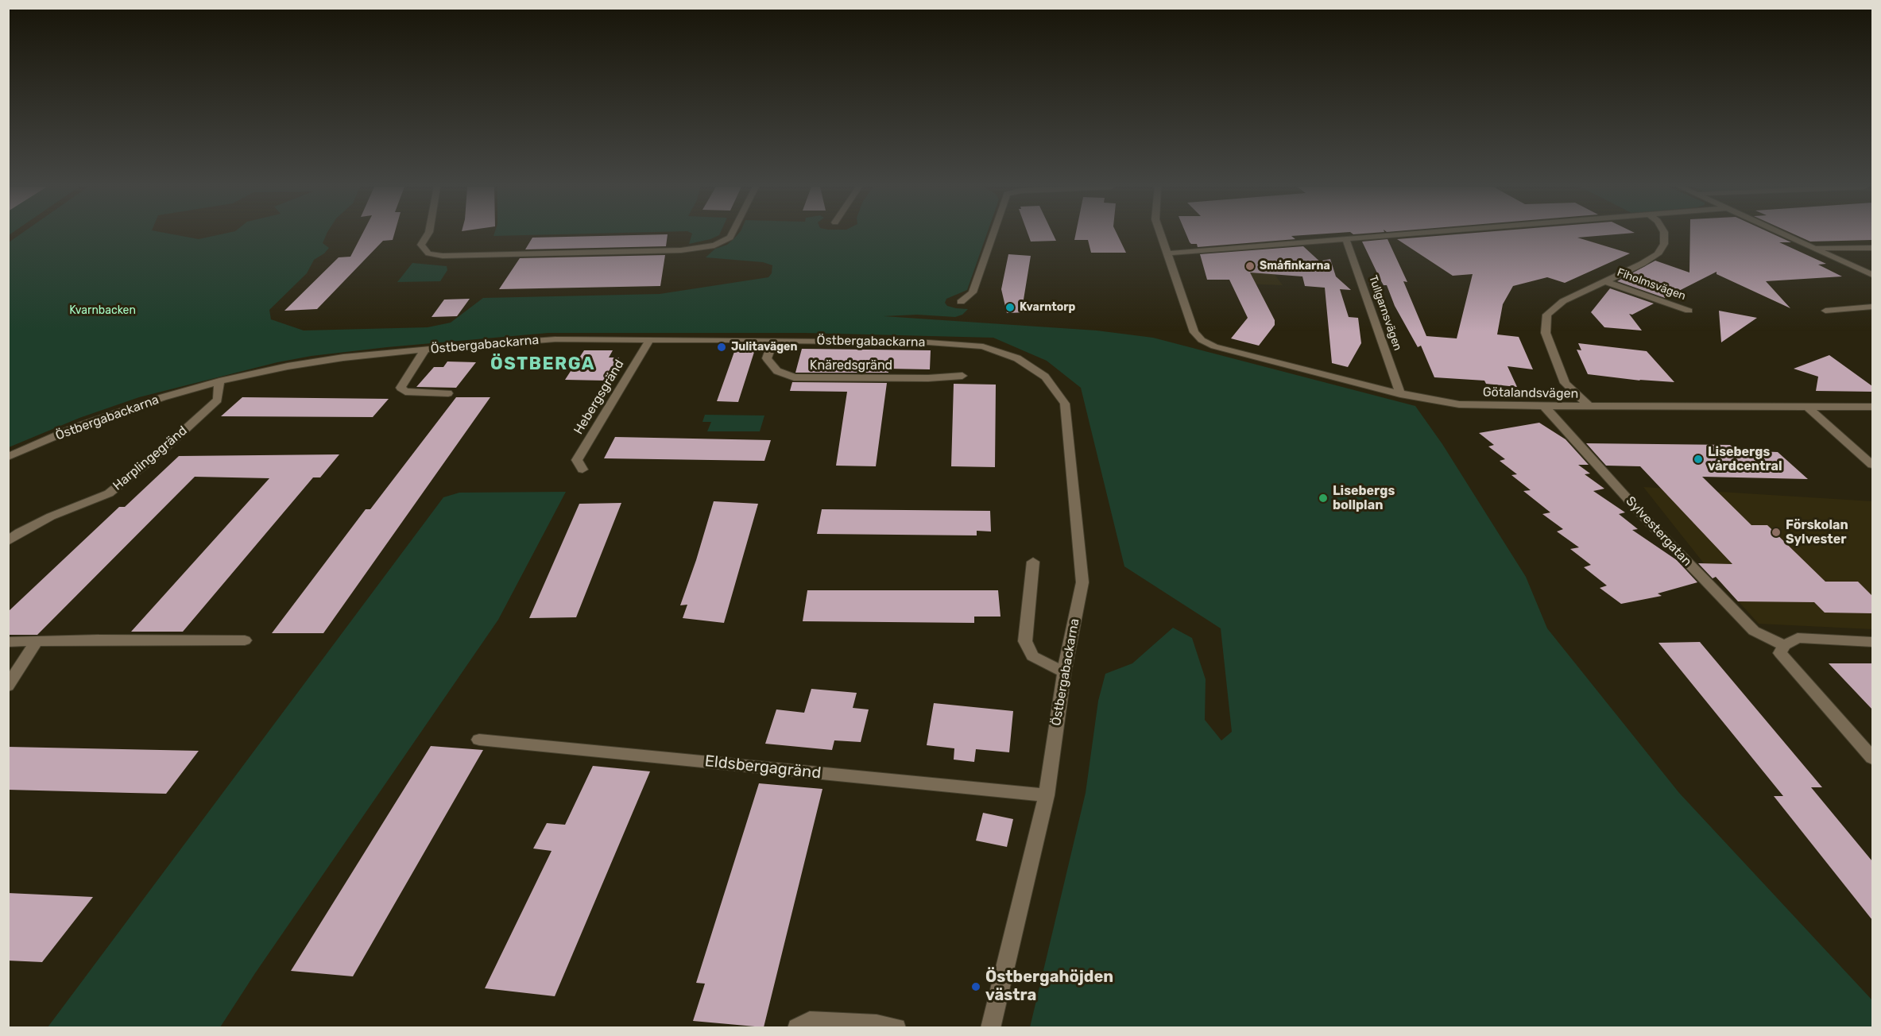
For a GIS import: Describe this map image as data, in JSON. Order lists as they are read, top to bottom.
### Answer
{
  "streets": {
    "street": [
      "Fiholmsvägen",
      "Tullgarnsvägen",
      "Östbergabackarna",
      "Knäredsgränd",
      "Götalandsvägen",
      "Hebergsgränd",
      "Harplingegränd",
      "Sylvestergatan",
      "Eldsbergagränd"
    ]
  },
  "crossings": [
    ["Fiholmsvägen", "Götalandsvägen"],
    ["Tullgarnsvägen", "Götalandsvägen"],
    ["Östbergabackarna", "Knäredsgränd"],
    ["Östbergabackarna", "Hebergsgränd"],
    ["Östbergabackarna", "Harplingegränd"],
    ["Östbergabackarna", "Eldsbergagränd"],
    ["Götalandsvägen", "Sylvestergatan"]
  ],
  "districts": ["ÖSTBERGA"],
  "parks": ["Kvarnbacken"],
  "places": [
    "Småfinkarna",
    "Kvarntorp",
    "Julitavägen",
    "Lisebergs vårdcentral",
    "Lisebergs bollplan",
    "Förskolan Sylvester",
    "Östbergahöjden västra"
  ]
}
